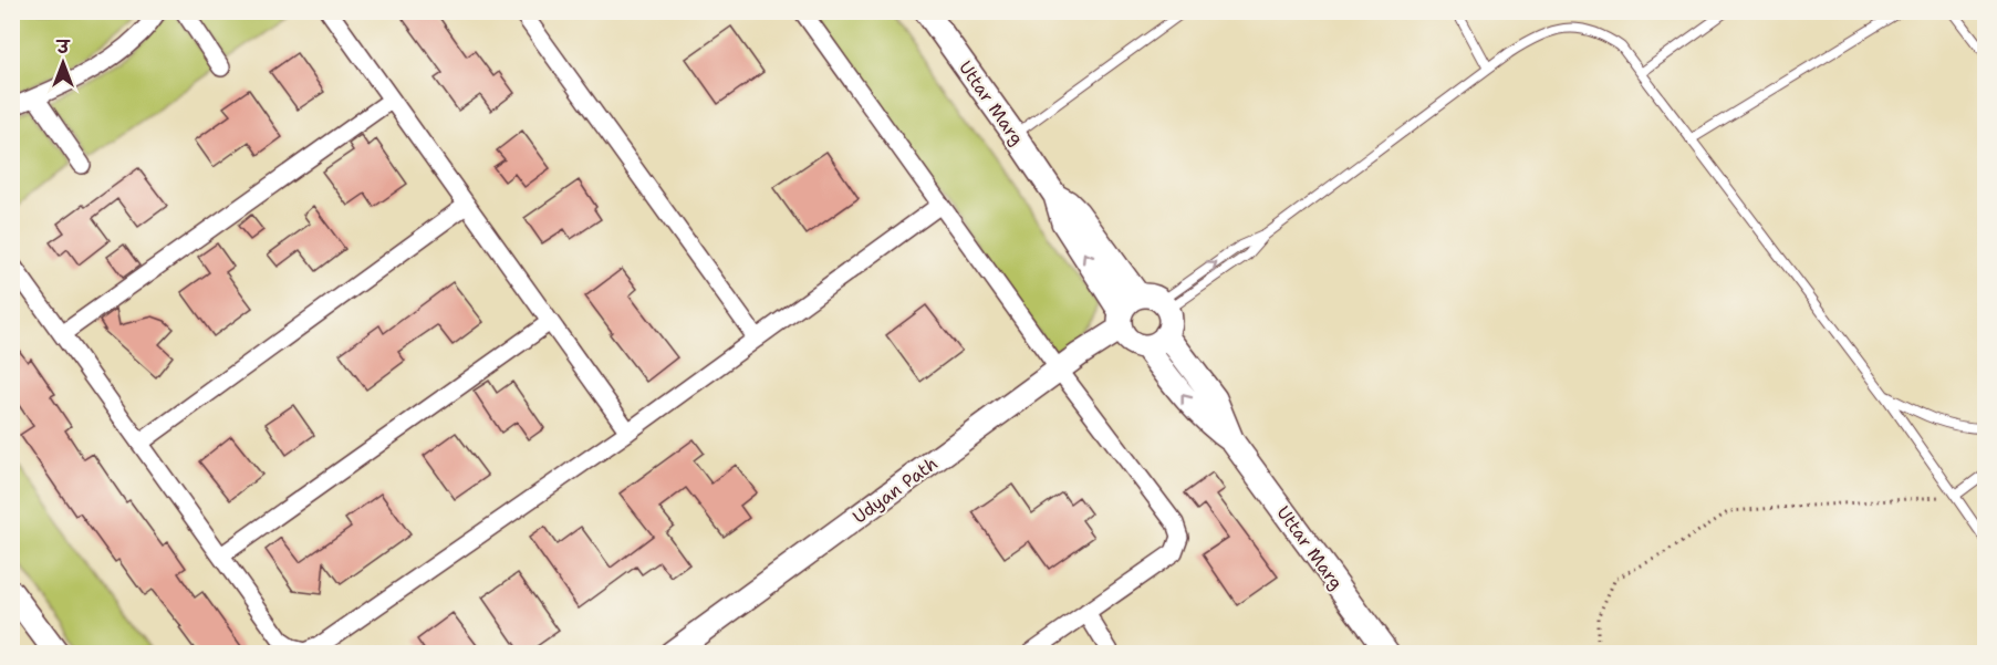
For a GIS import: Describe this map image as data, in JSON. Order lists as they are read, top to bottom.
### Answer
{
  "streets": {
    "main road": ["Uttar Marg", "Udyan Path"]
  },
  "crossings": [
    ["Uttar Marg", "Udyan Path"]
  ],
  "north": "top"
}
